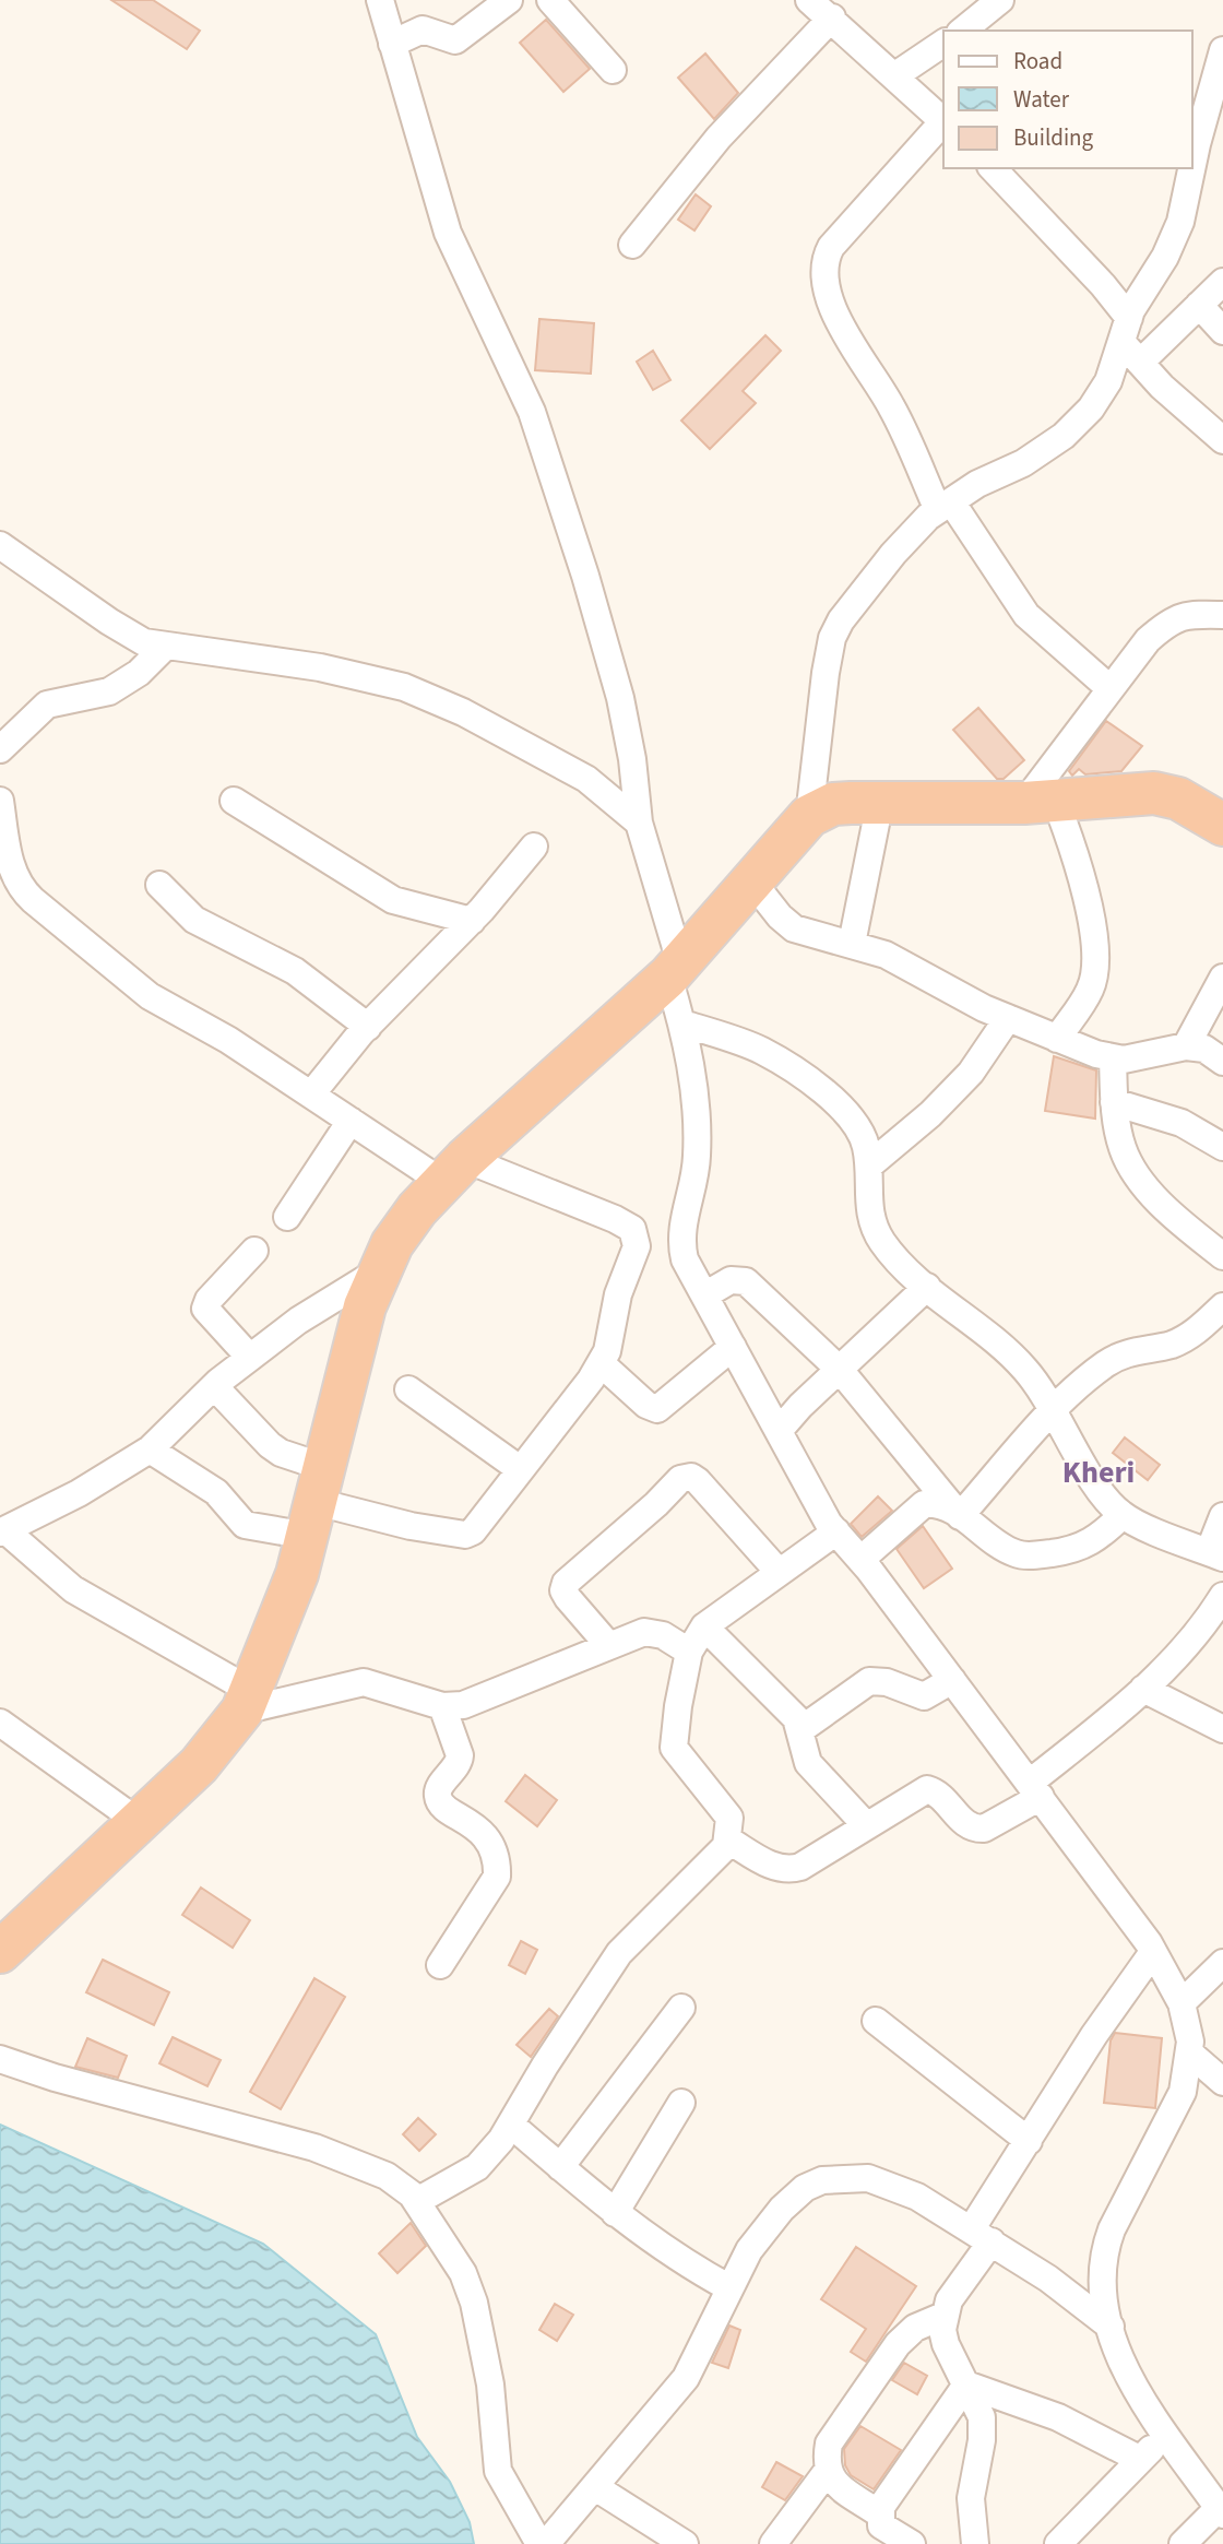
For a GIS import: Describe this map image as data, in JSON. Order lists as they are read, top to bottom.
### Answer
{
  "districts": ["Kheri"],
  "legend": ["Road", "Water", "Building"]
}
